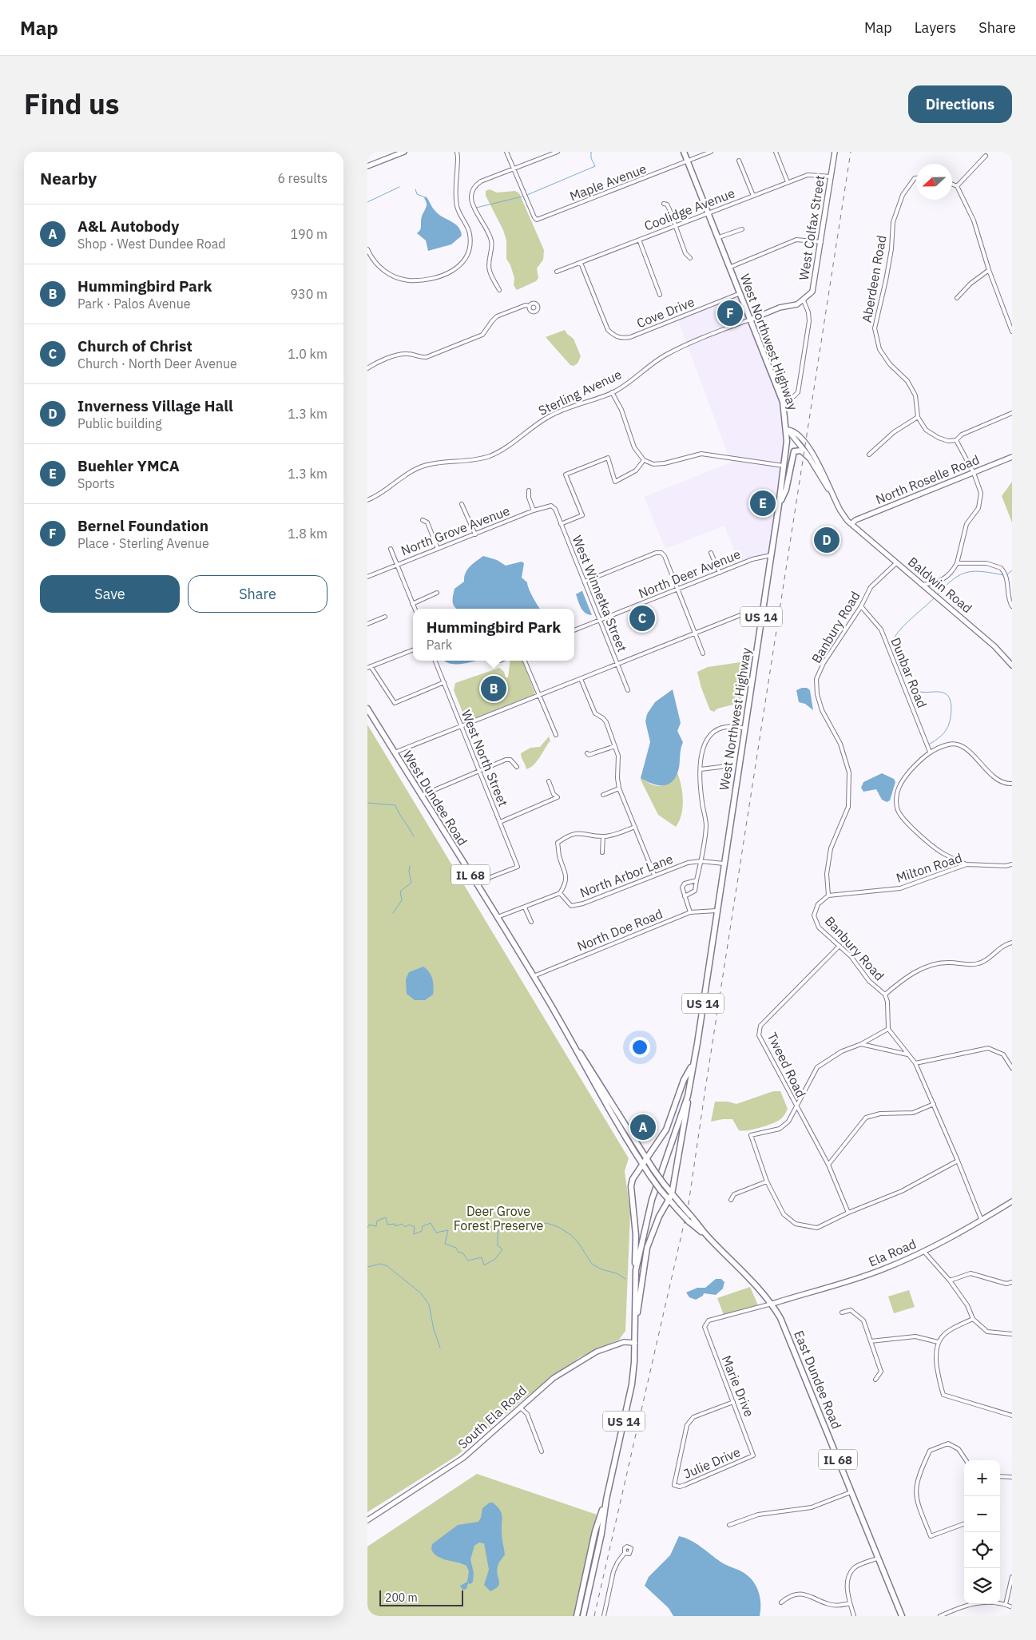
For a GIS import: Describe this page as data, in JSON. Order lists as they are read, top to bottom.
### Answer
{
  "streets": {
    "main road": [
      "West Colfax Street",
      "West Northwest Highway",
      "Sterling Avenue",
      "North Roselle Road",
      "Baldwin Road",
      "US 14",
      "West Dundee Road",
      "IL 68",
      "Ela Road",
      "East Dundee Road",
      "South Ela Road"
    ],
    "street": [
      "Maple Avenue",
      "Coolidge Avenue",
      "Aberdeen Road",
      "Cove Drive",
      "North Grove Avenue",
      "North Deer Avenue",
      "West Winnetka Street",
      "Banbury Road",
      "Dunbar Road",
      "West North Street",
      "Milton Road",
      "North Arbor Lane",
      "North Doe Road",
      "Tweed Road",
      "Marie Drive",
      "Julie Drive"
    ]
  },
  "crossings": [
    ["Maple Avenue", "West Northwest Highway"],
    ["Coolidge Avenue", "West Colfax Street"],
    ["Coolidge Avenue", "Cove Drive"],
    ["Coolidge Avenue", "West Northwest Highway"],
    ["West Colfax Street", "Sterling Avenue"],
    ["Cove Drive", "West Northwest Highway"],
    ["West Northwest Highway", "Sterling Avenue"],
    ["West Northwest Highway", "North Deer Avenue"],
    ["West Northwest Highway", "US 14"],
    ["West Northwest Highway", "North Arbor Lane"],
    ["West Northwest Highway", "North Doe Road"],
    ["North Roselle Road", "Baldwin Road"],
    ["North Grove Avenue", "West Winnetka Street"],
    ["North Deer Avenue", "West Winnetka Street"],
    ["Baldwin Road", "Banbury Road"],
    ["US 14", "South Ela Road"],
    ["Banbury Road", "Dunbar Road"],
    ["Banbury Road", "Milton Road"],
    ["Banbury Road", "Tweed Road"],
    ["West North Street", "West Dundee Road"],
    ["West Dundee Road", "North Arbor Lane"],
    ["West Dundee Road", "North Doe Road"],
    ["West Dundee Road", "East Dundee Road"],
    ["Ela Road", "East Dundee Road"],
    ["Ela Road", "Marie Drive"],
    ["East Dundee Road", "Marie Drive"],
    ["Marie Drive", "Julie Drive"]
  ],
  "parks": ["Deer Grove Forest Preserve"],
  "scale_bar": "200 m",
  "north": "left",
  "page": {
    "header": "Map",
    "nav": ["Map", "Layers", "Share"],
    "title": "Find us",
    "buttons": [
      "Directions",
      ["Save", "Share"]
    ],
    "heading": ["Nearby", "6 results"],
    "list": [
      {
        "mark": "A",
        "name": "A&L Autobody",
        "note": "Shop · West Dundee Road",
        "value": "190 m"
      },
      {
        "mark": "B",
        "name": "Hummingbird Park",
        "note": "Park · Palos Avenue",
        "value": "930 m"
      },
      {
        "mark": "C",
        "name": "Church of Christ",
        "note": "Church · North Deer Avenue",
        "value": "1.0 km"
      },
      {
        "mark": "D",
        "name": "Inverness Village Hall",
        "note": "Public building",
        "value": "1.3 km"
      },
      {
        "mark": "E",
        "name": "Buehler YMCA",
        "note": "Sports",
        "value": "1.3 km"
      },
      {
        "mark": "F",
        "name": "Bernel Foundation",
        "note": "Place · Sterling Avenue",
        "value": "1.8 km"
      }
    ],
    "pins": [
      "F",
      "E",
      "D",
      "C",
      "B",
      "A"
    ],
    "popup": ["Hummingbird Park", "Park"],
    "map_buttons": ["+", "−"],
    "scale": "200 m"
  }
}
